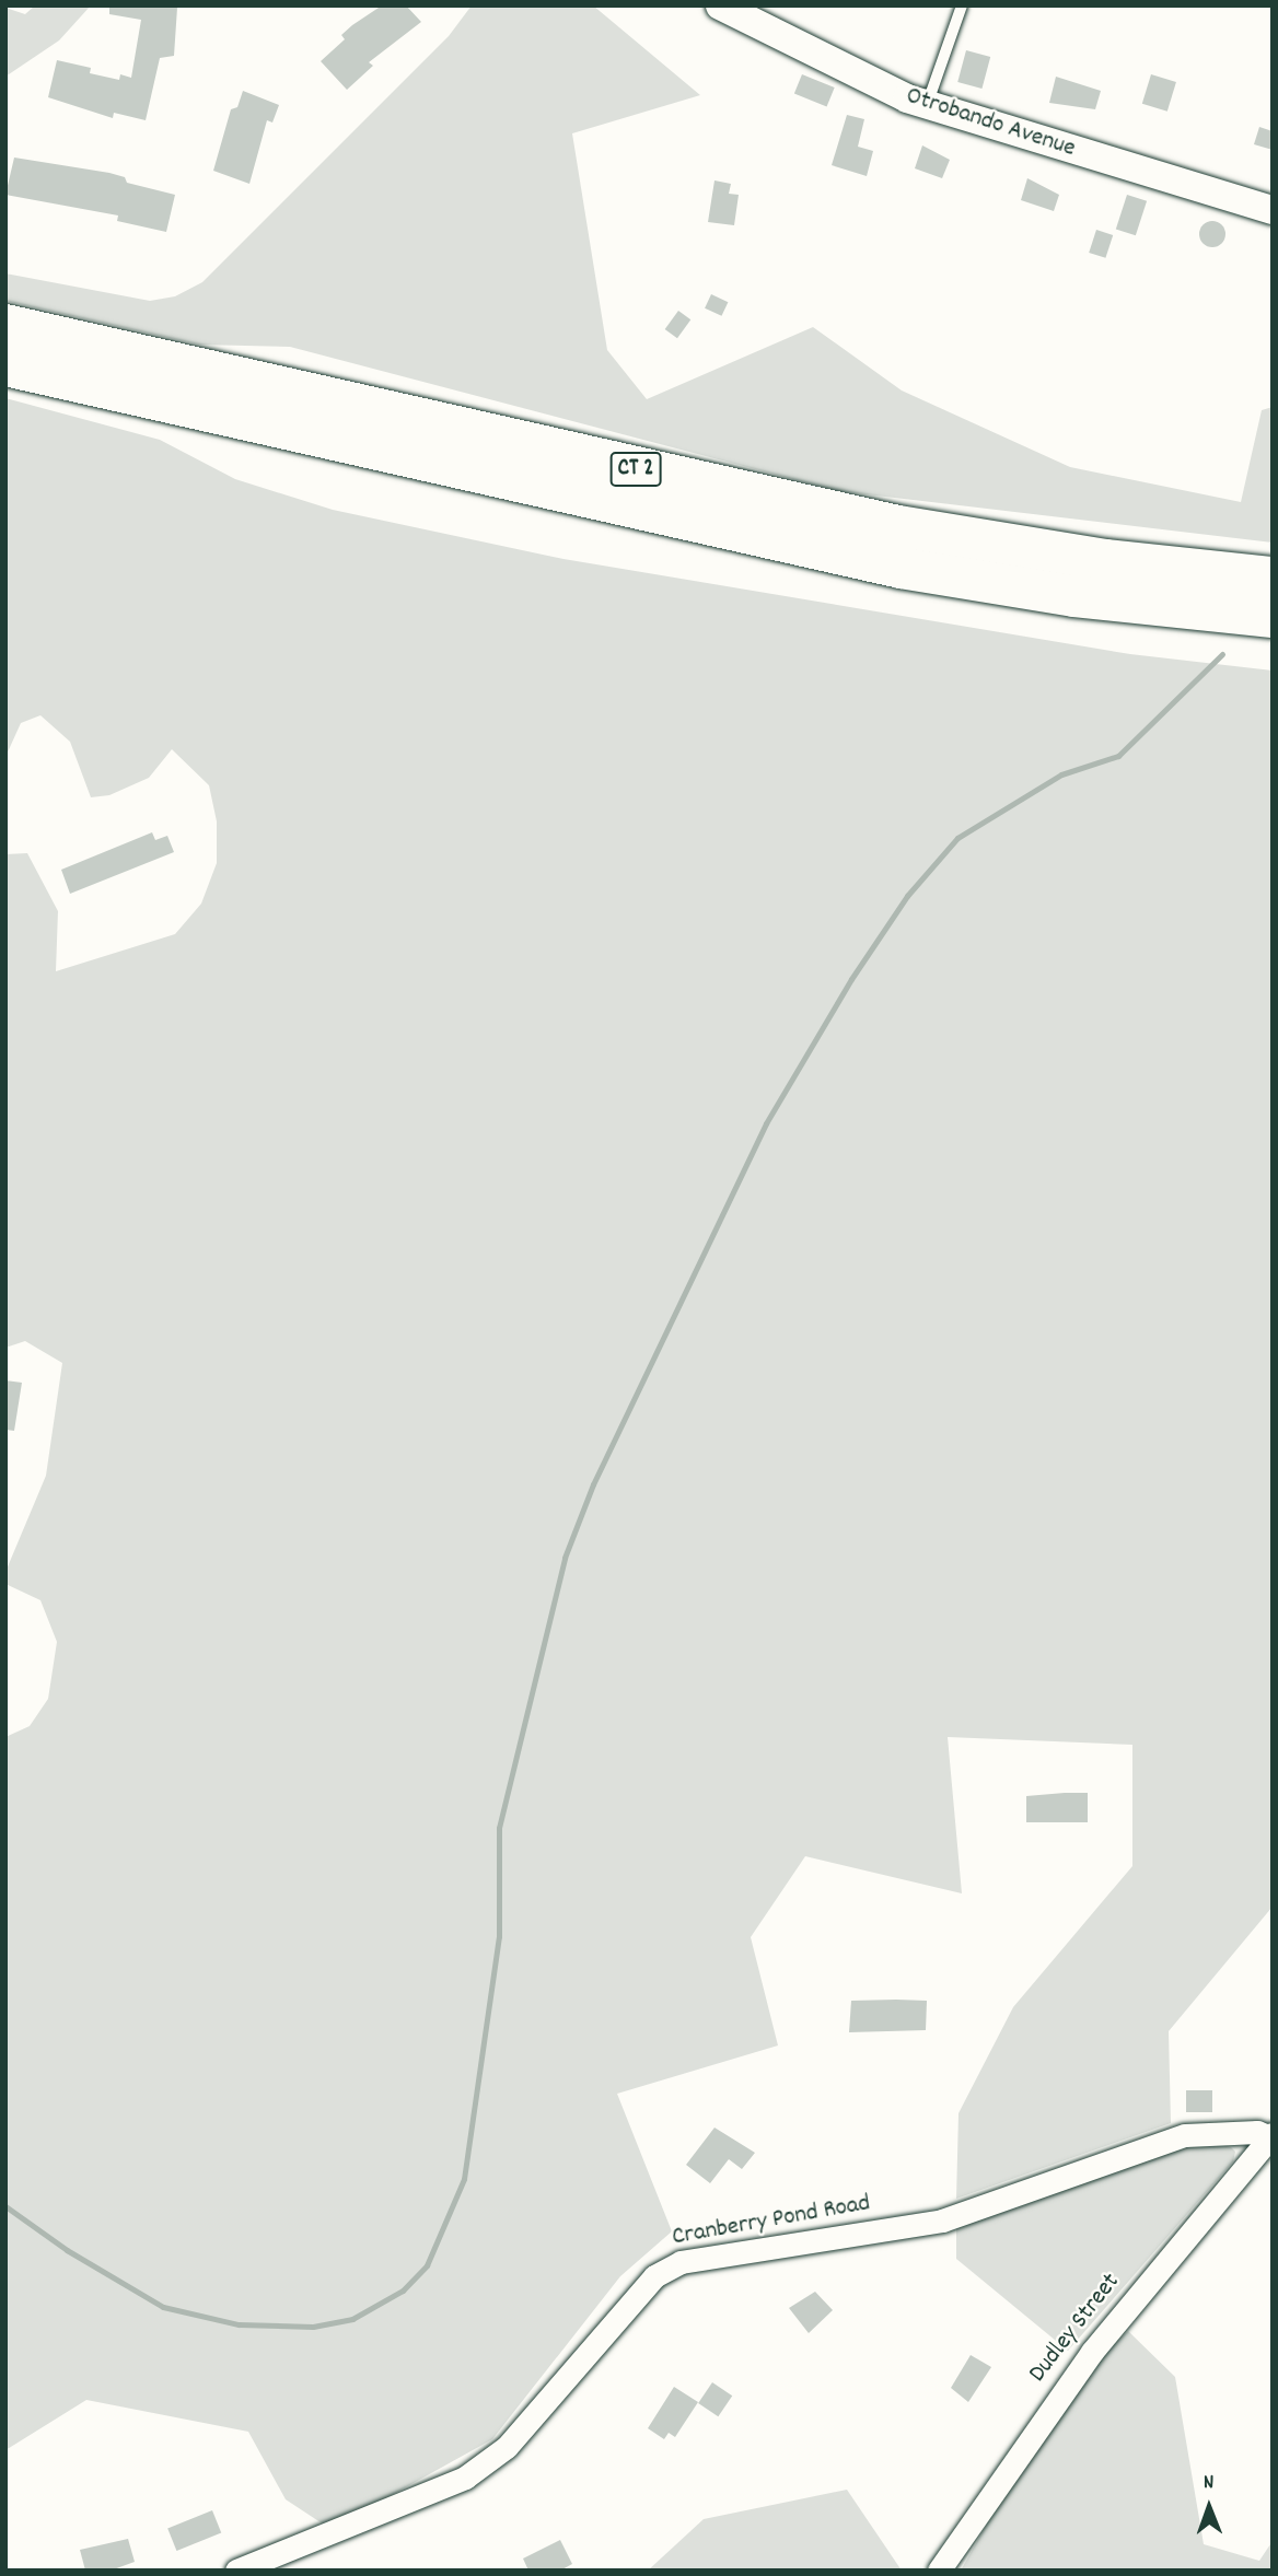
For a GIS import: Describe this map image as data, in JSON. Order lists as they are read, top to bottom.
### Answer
{
  "streets": {
    "highway": ["CT 2"],
    "street": ["Otrobando Avenue", "Cranberry Pond Road", "Dudley Street"]
  },
  "crossings": [
    ["Cranberry Pond Road", "Dudley Street"]
  ],
  "north": "top"
}
